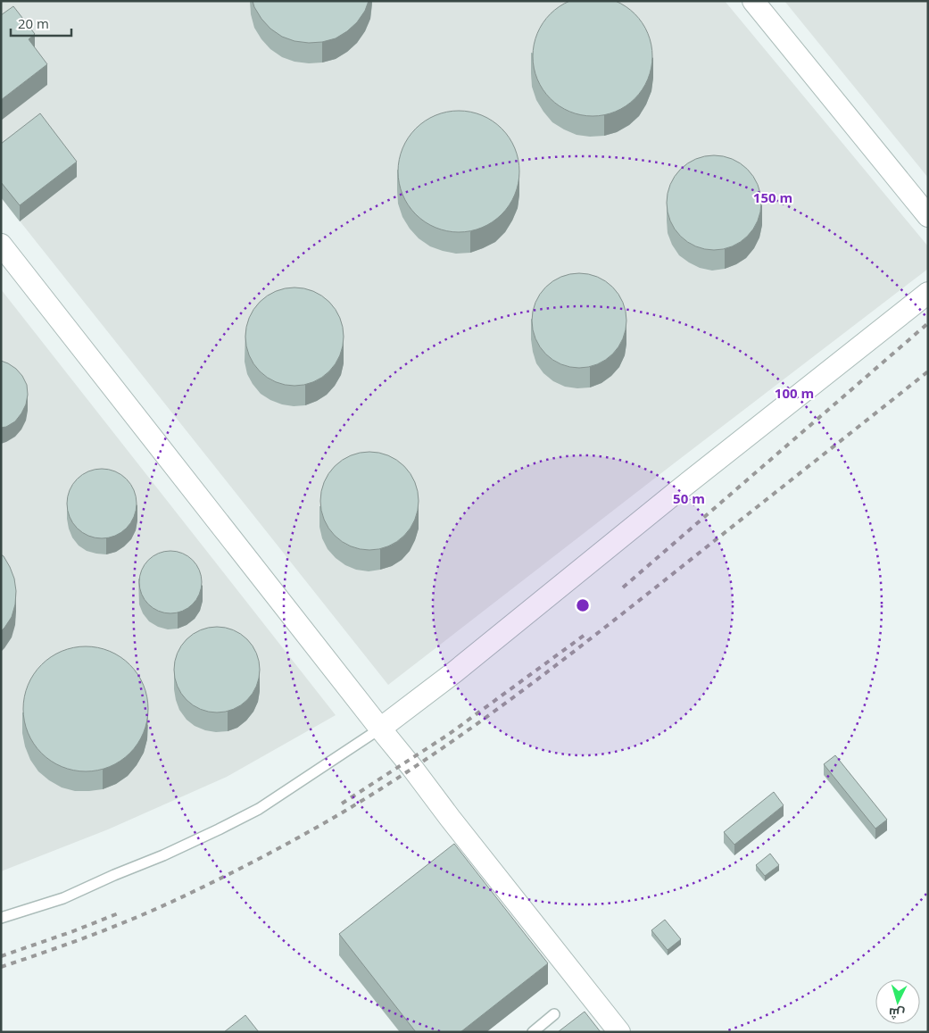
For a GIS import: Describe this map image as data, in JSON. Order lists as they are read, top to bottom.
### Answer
{
  "scale_bar": "20 m",
  "north": "bottom",
  "rings": ["150 m", "100 m", "50 m"]
}
